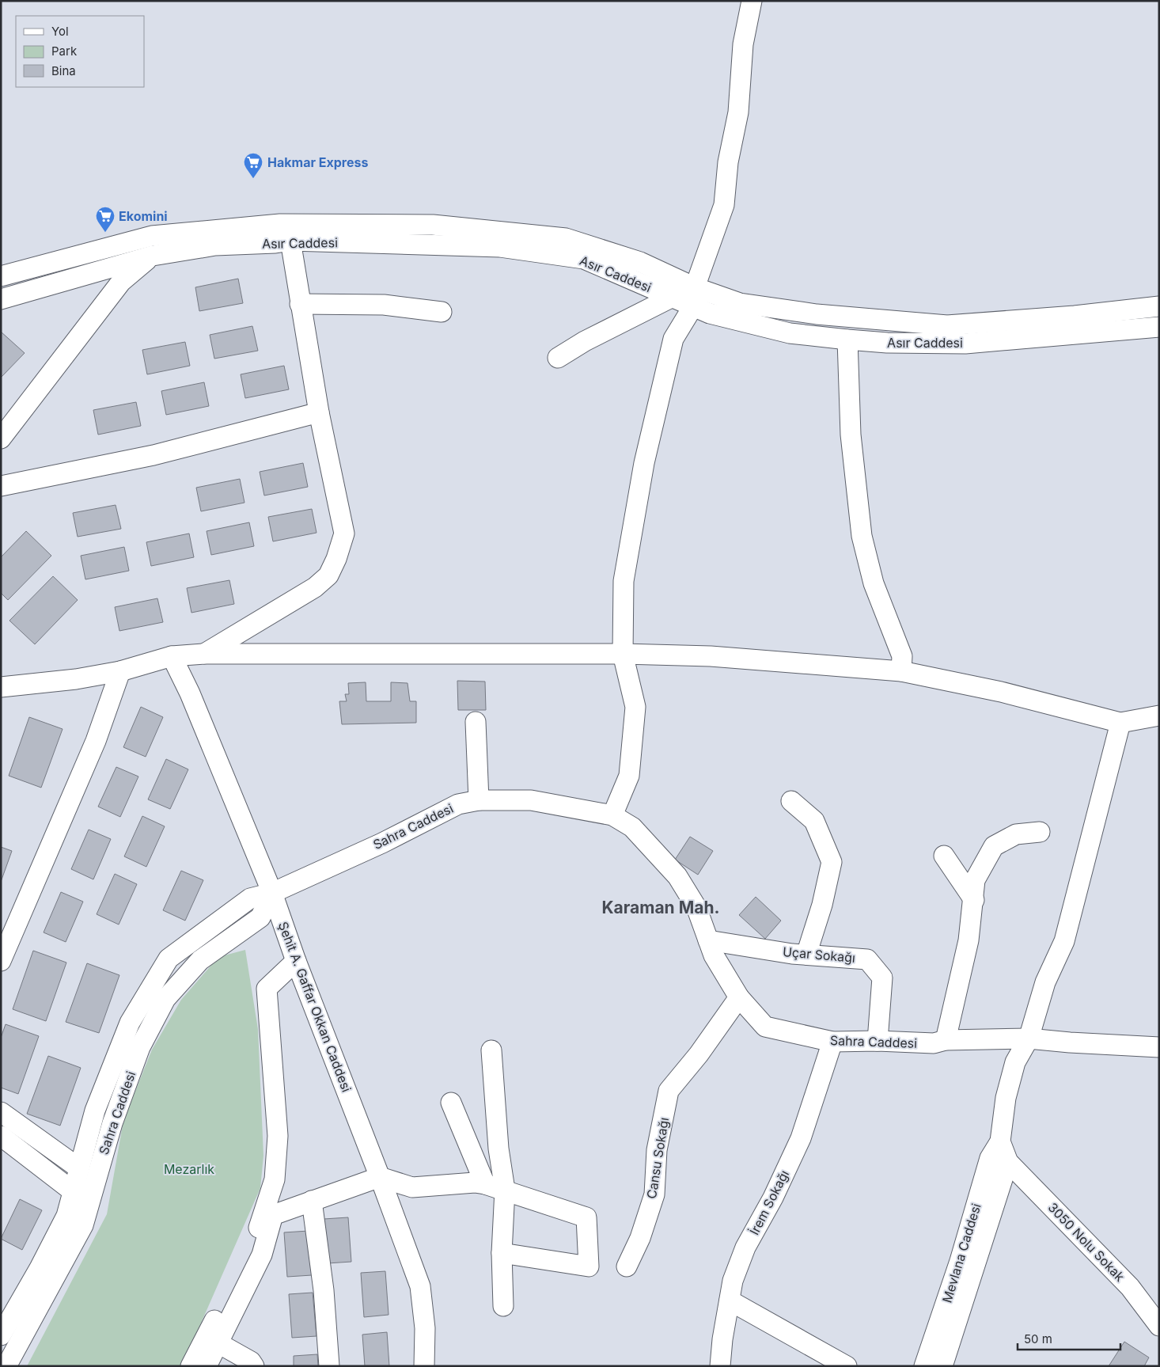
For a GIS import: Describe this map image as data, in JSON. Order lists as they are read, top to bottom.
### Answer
{
  "streets": {
    "street": [
      "Asır Caddesi",
      "Sahra Caddesi",
      "Uçar Sokağı",
      "Şehit A. Gaffar Okkan Caddesi",
      "Cansu Sokağı",
      "İrem Sokağı",
      "3050 Nolu Sokak",
      "Mevlana Caddesi"
    ]
  },
  "crossings": [
    ["Sahra Caddesi", "Uçar Sokağı"],
    ["Sahra Caddesi", "Şehit A. Gaffar Okkan Caddesi"],
    ["Sahra Caddesi", "Cansu Sokağı"],
    ["Sahra Caddesi", "İrem Sokağı"],
    ["3050 Nolu Sokak", "Mevlana Caddesi"]
  ],
  "districts": ["Karaman Mah."],
  "parks": ["Mezarlık"],
  "places": {
    "supermarket": ["Hakmar Express", "Ekomini"]
  },
  "legend": ["Yol", "Park", "Bina"],
  "scale_bar": "50 m"
}
